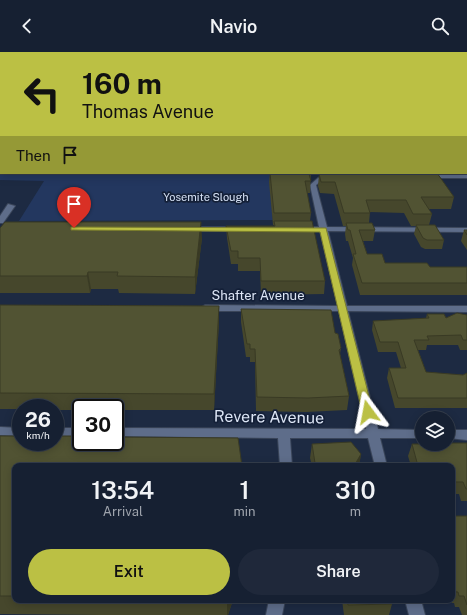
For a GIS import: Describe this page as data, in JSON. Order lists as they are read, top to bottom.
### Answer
{
  "streets": {
    "street": ["Shafter Avenue", "Revere Avenue"]
  },
  "parks": ["Yosemite Slough"],
  "page": {
    "header": "Navio",
    "turn": ["160 m", "Thomas Avenue"],
    "then": "Then",
    "speed": "26 km/h",
    "limit": "30",
    "eta": [
      "13:54",
      "Arrival",
      "1",
      "min",
      "310",
      "m"
    ],
    "buttons": ["Exit", "Share"]
  }
}
